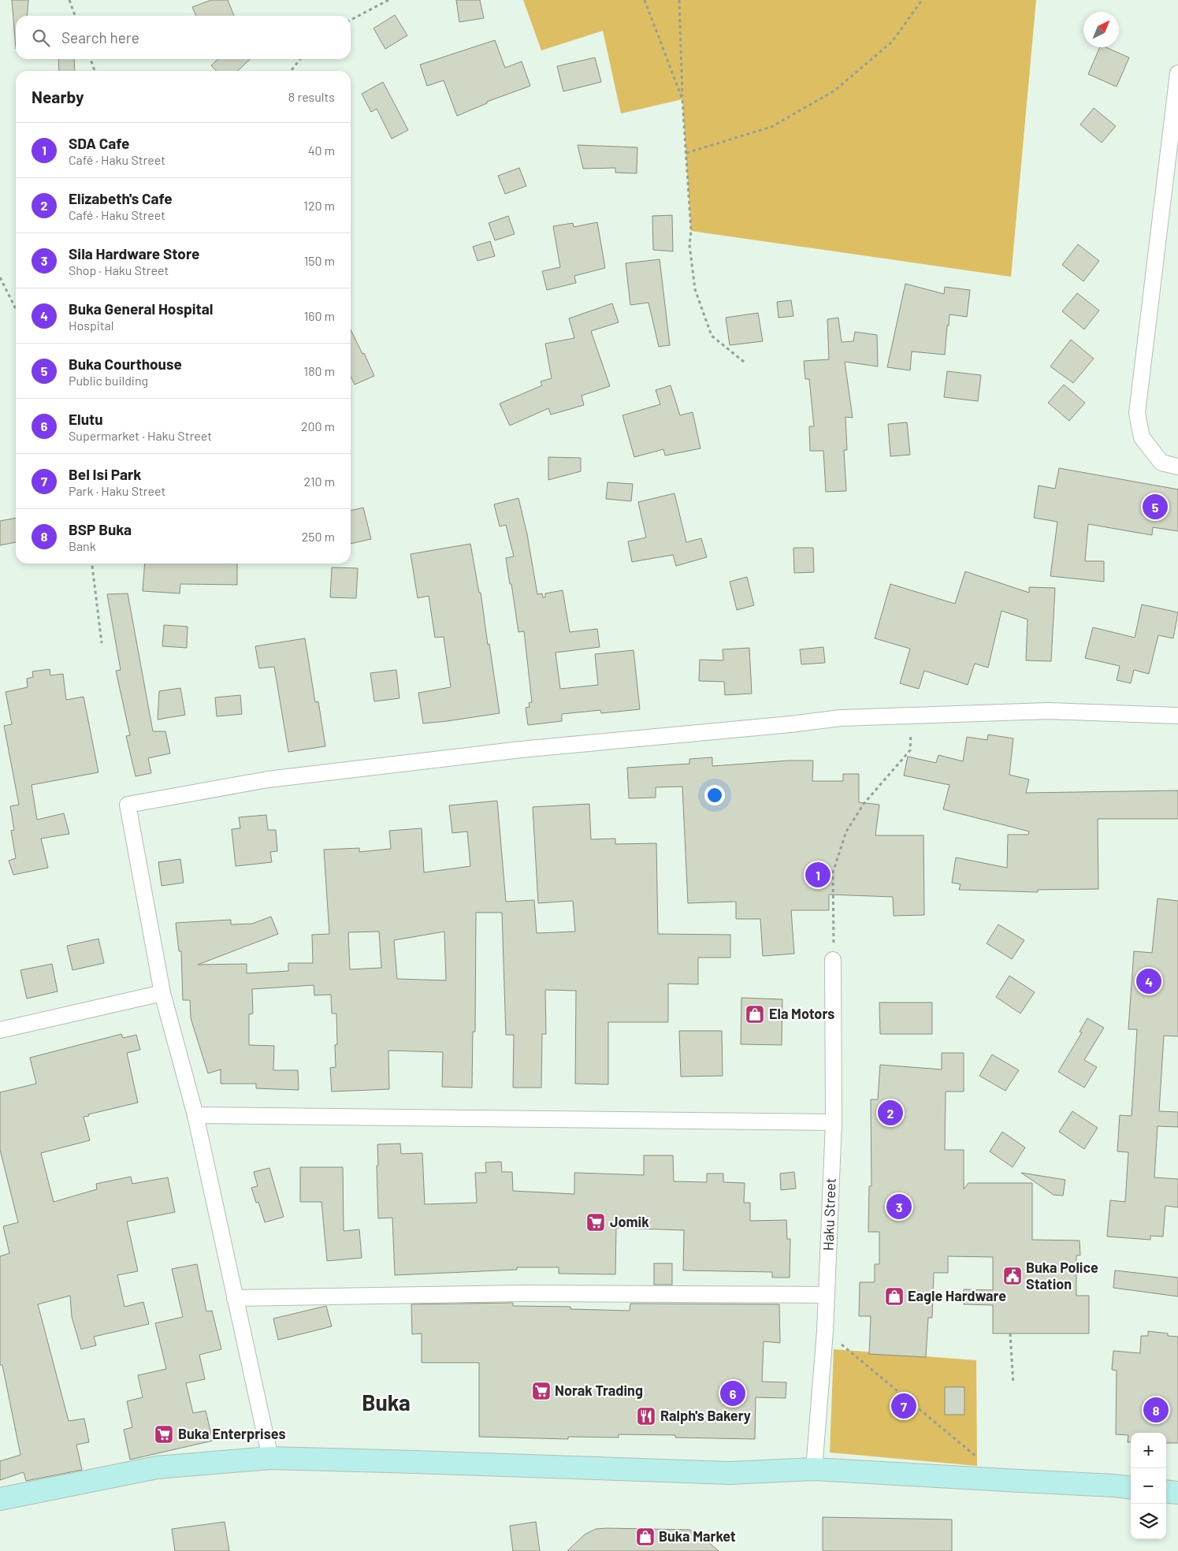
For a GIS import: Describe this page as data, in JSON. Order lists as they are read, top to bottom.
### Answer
{
  "streets": {
    "street": ["Haku Street"]
  },
  "districts": ["Buka"],
  "places": {
    "shop": ["Ela Motors", "Eagle Hardware", "Buka Market"],
    "supermarket": ["Jomik", "Norak Trading", "Buka Enterprises"],
    "public building": ["Buka Police Station"],
    "restaurant": ["Ralph's Bakery"]
  },
  "north": "top right",
  "page": {
    "search": "Search here",
    "heading": ["Nearby", "8 results"],
    "list": [
      {
        "mark": "1",
        "name": "SDA Cafe",
        "note": "Café · Haku Street",
        "value": "40 m"
      },
      {
        "mark": "2",
        "name": "Elizabeth's Cafe",
        "note": "Café · Haku Street",
        "value": "120 m"
      },
      {
        "mark": "3",
        "name": "Sila Hardware Store",
        "note": "Shop · Haku Street",
        "value": "150 m"
      },
      {
        "mark": "4",
        "name": "Buka General Hospital",
        "note": "Hospital",
        "value": "160 m"
      },
      {
        "mark": "5",
        "name": "Buka Courthouse",
        "note": "Public building",
        "value": "180 m"
      },
      {
        "mark": "6",
        "name": "Elutu",
        "note": "Supermarket · Haku Street",
        "value": "200 m"
      },
      {
        "mark": "7",
        "name": "Bel Isi Park",
        "note": "Park · Haku Street",
        "value": "210 m"
      },
      {
        "mark": "8",
        "name": "BSP Buka",
        "note": "Bank",
        "value": "250 m"
      }
    ],
    "pins": [
      "5",
      "1",
      "4",
      "2",
      "3",
      "6",
      "7",
      "8"
    ],
    "map_buttons": ["+", "−"]
  }
}
